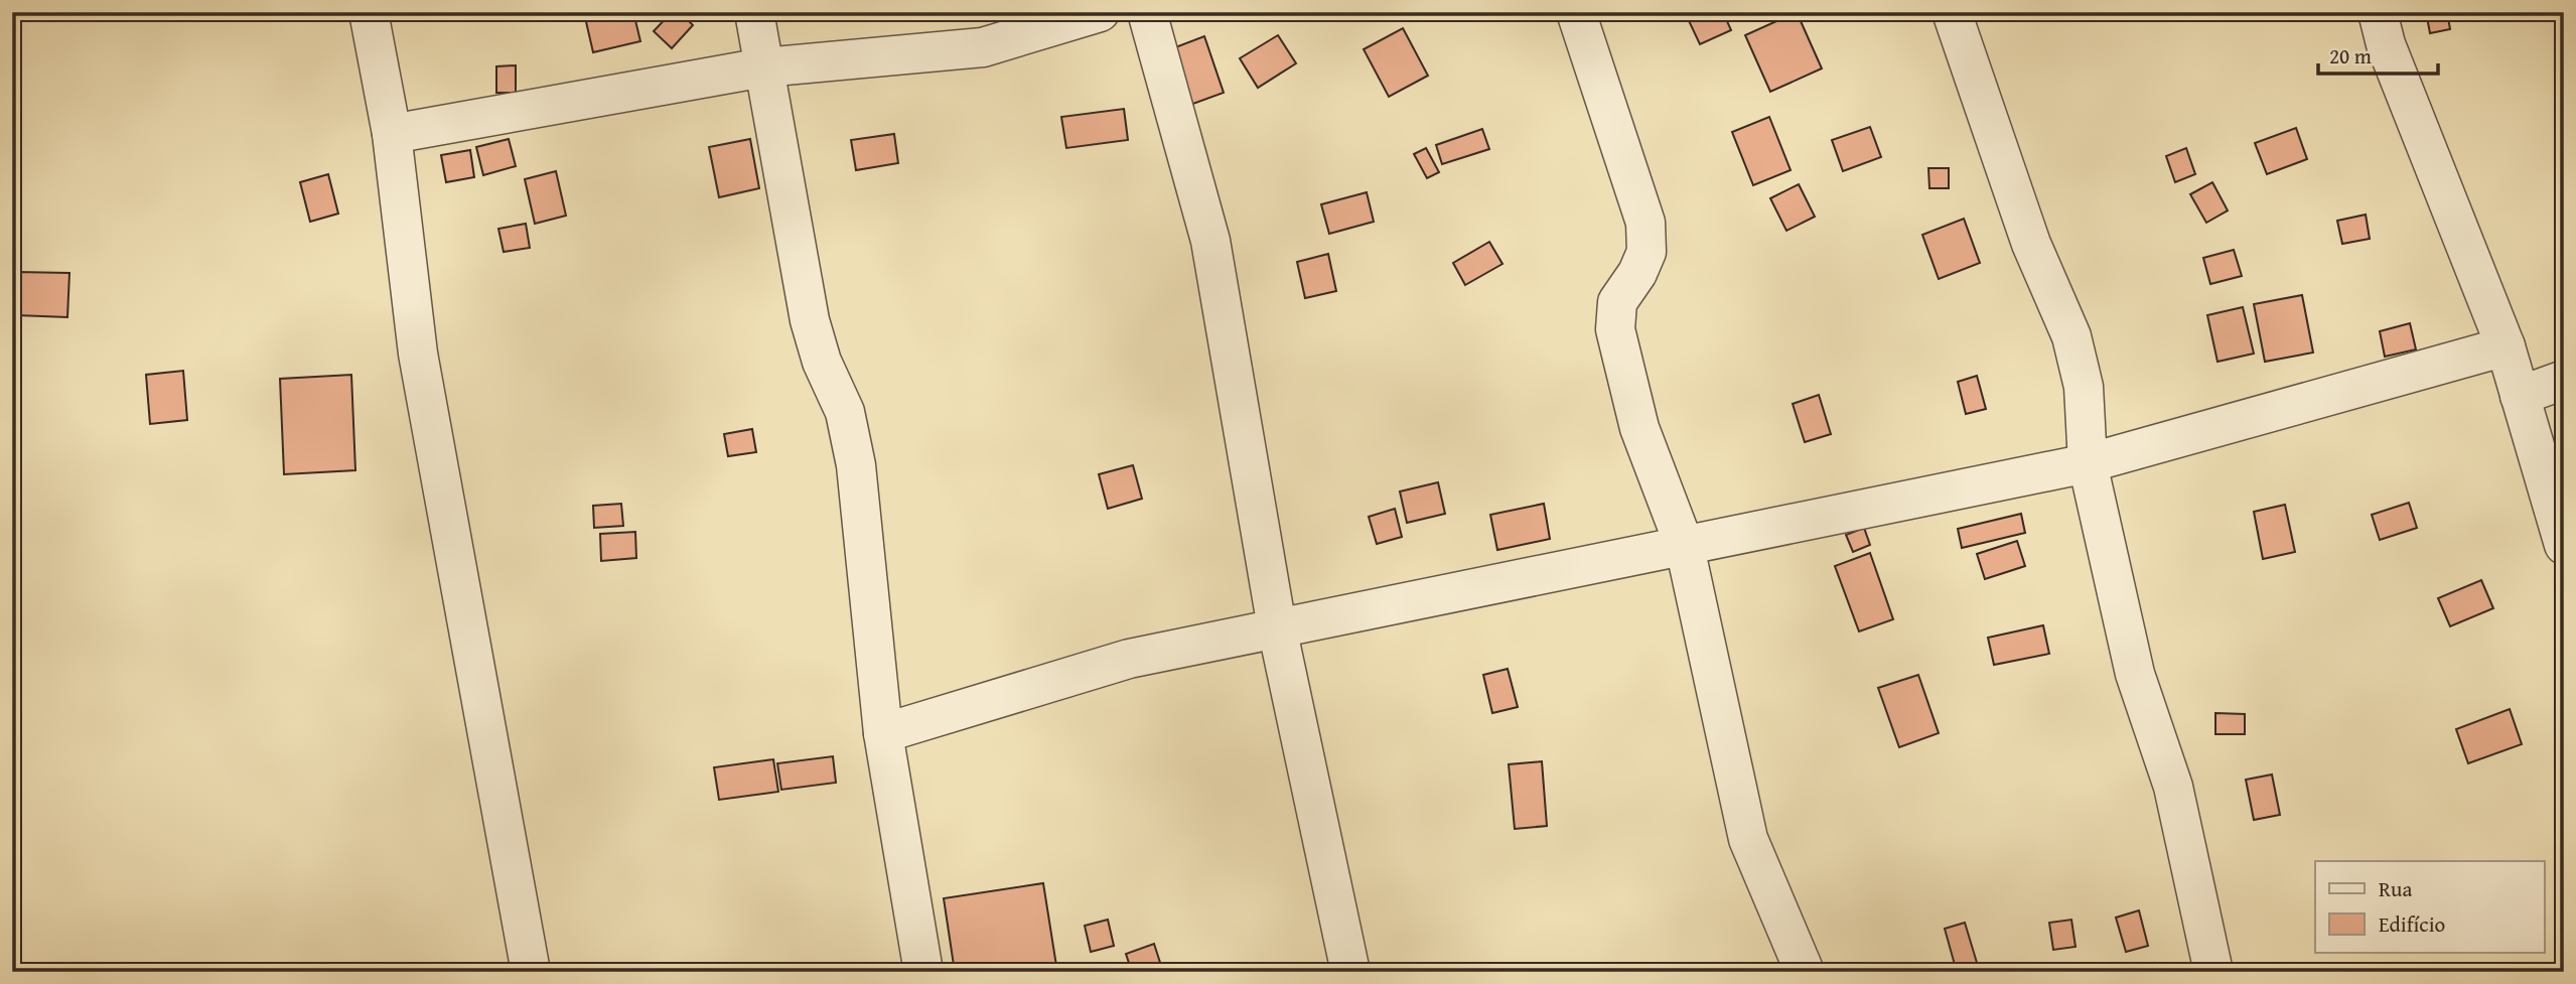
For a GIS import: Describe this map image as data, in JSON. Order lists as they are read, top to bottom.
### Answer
{
  "legend": ["Rua", "Edifício"],
  "scale_bar": "20 m"
}
